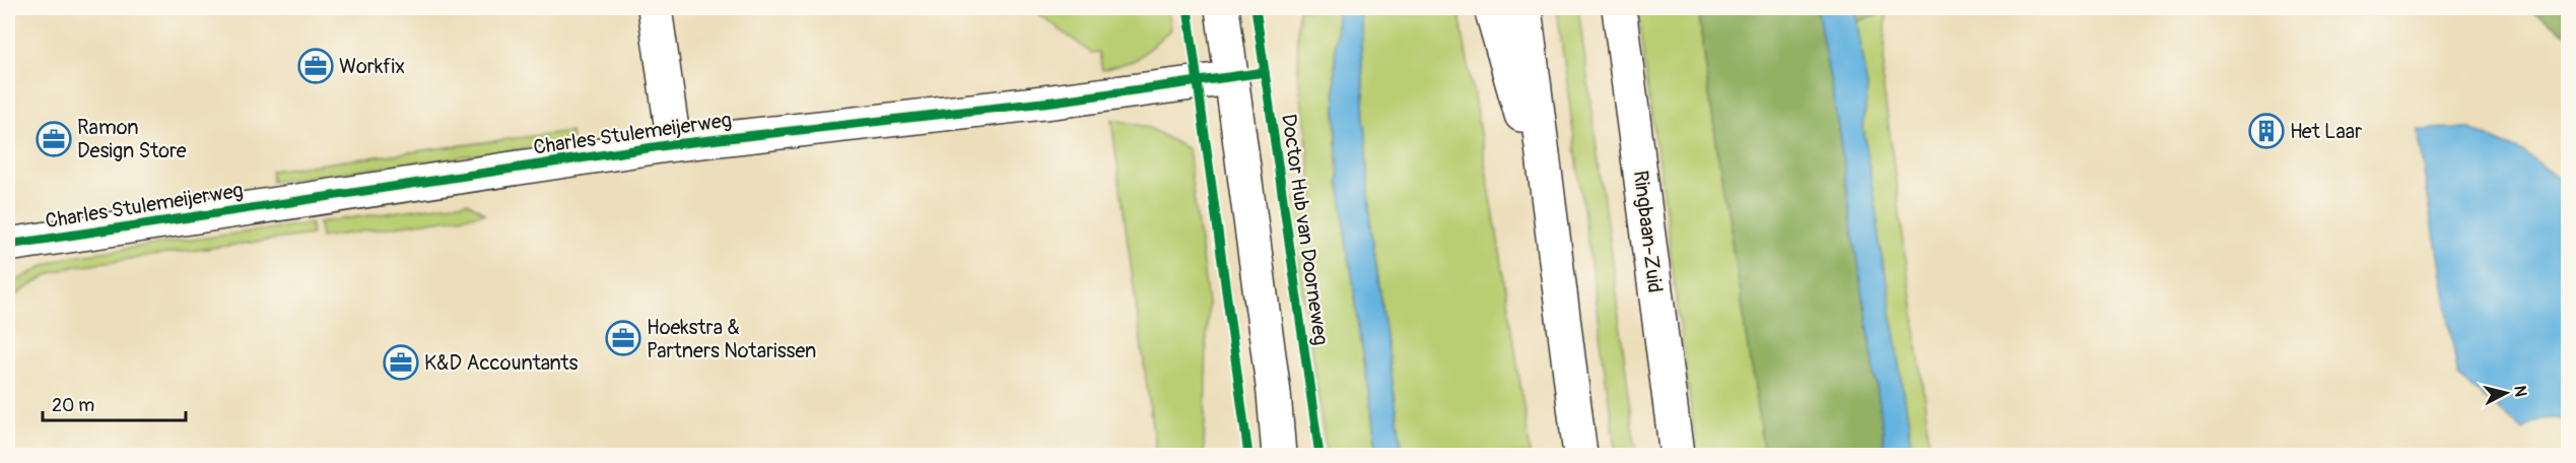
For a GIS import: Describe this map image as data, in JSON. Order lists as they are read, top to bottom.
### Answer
{
  "streets": {
    "street": ["Charles Stulemeijerweg", "Ringbaan-Zuid"],
    "cycle path": ["Doctor Hub van Doorneweg"]
  },
  "places": {
    "office": [
      "Workfix",
      "Ramon Design Store",
      "Hoekstra & Partners Notarissen",
      "K&D Accountants"
    ],
    "building": ["Het Laar"]
  },
  "scale_bar": "20 m",
  "north": "right"
}
